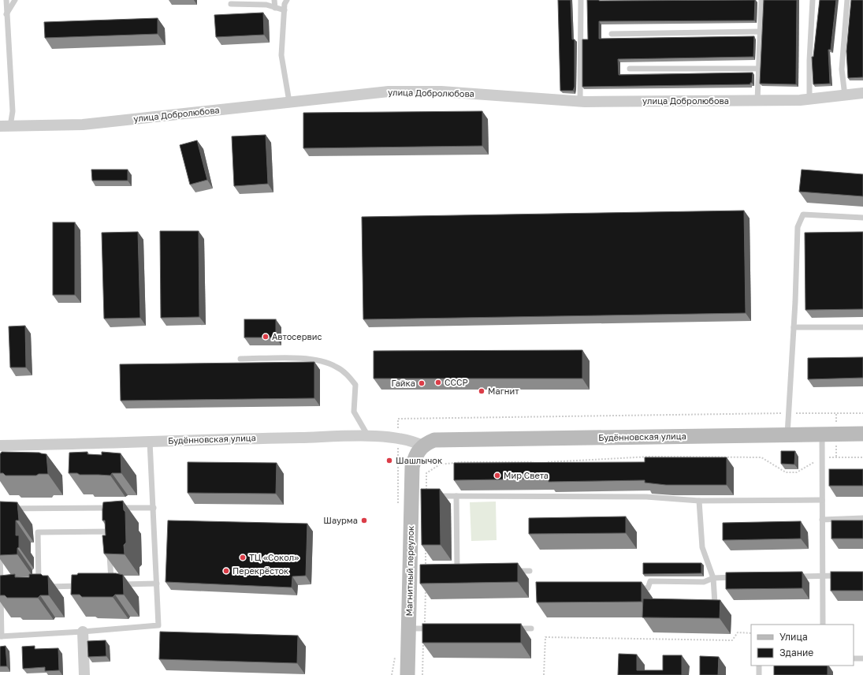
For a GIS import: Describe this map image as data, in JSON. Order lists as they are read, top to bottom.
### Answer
{
  "streets": {
    "main road": ["Будённовская улица", "Магнитный переулок"],
    "street": ["улица Добролюбова"]
  },
  "crossings": [
    ["Будённовская улица", "Магнитный переулок"]
  ],
  "places": [
    "Автосервис",
    "СССР",
    "Гайка",
    "Магнит",
    "Шашлычок",
    "Мир Света",
    "Шаурма",
    "ТЦ «Сокол»",
    "Перекрёсток"
  ],
  "legend": ["Улица", "Здание"]
}
